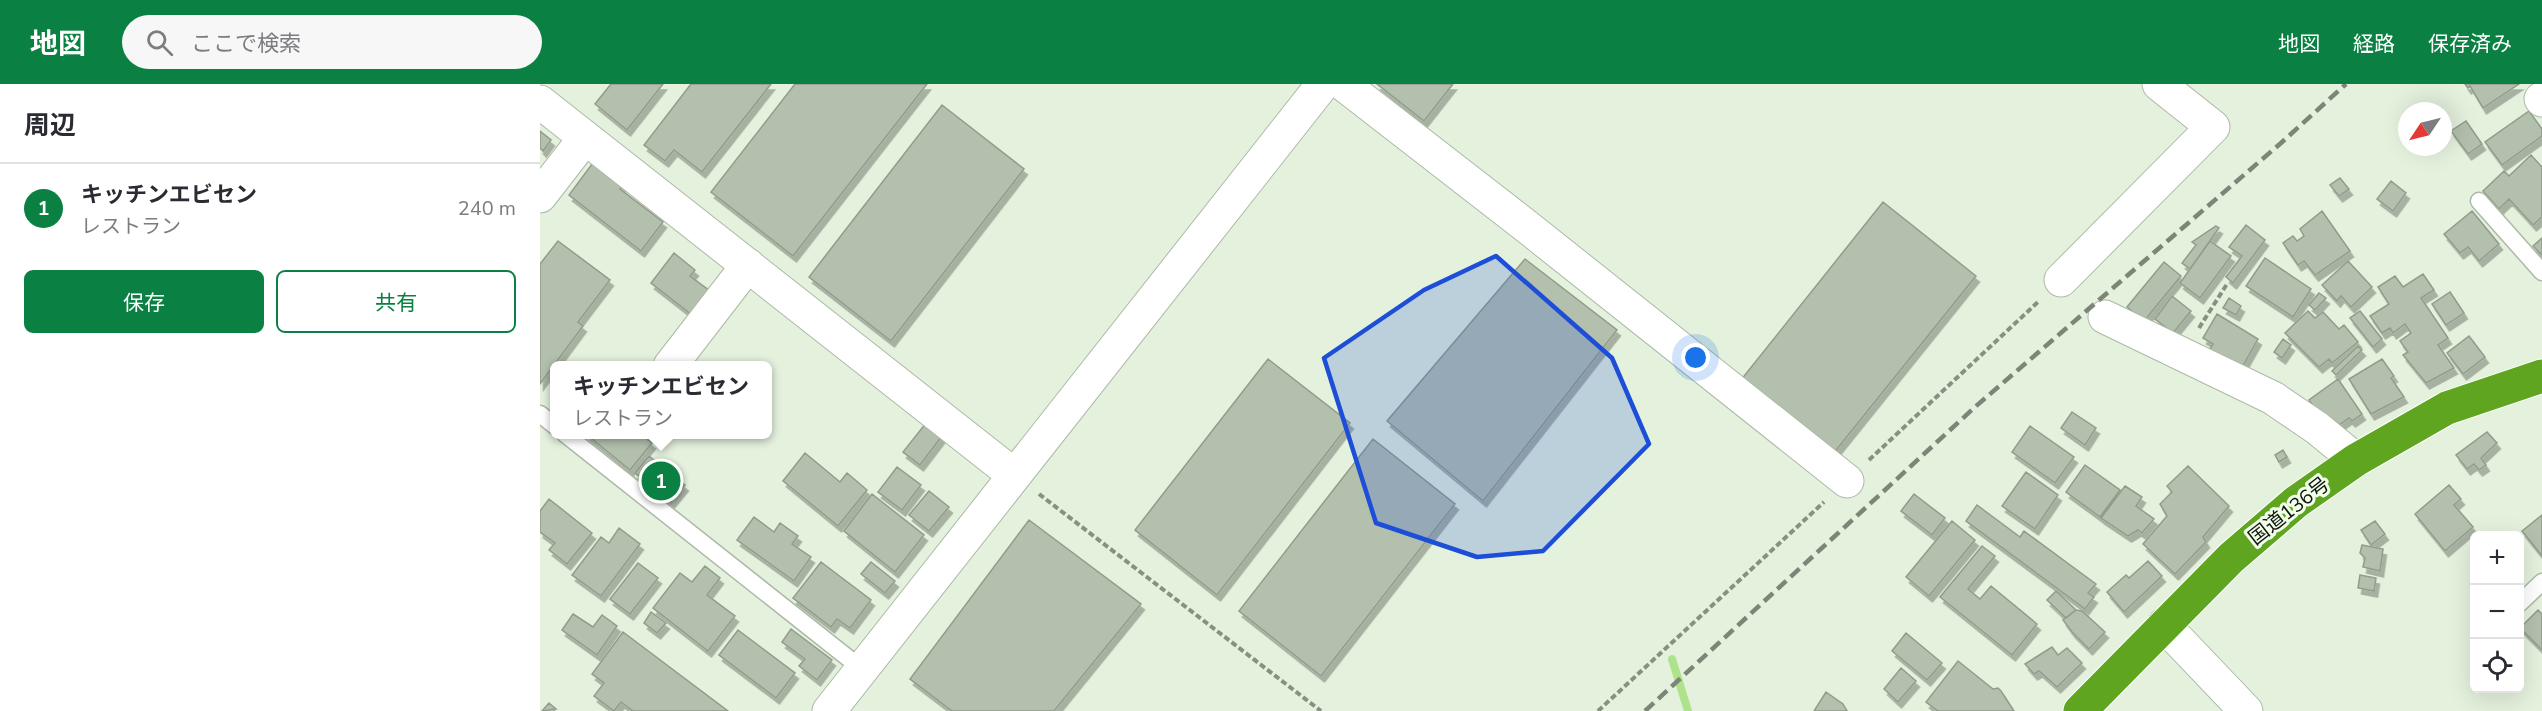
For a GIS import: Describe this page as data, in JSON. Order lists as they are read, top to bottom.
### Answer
{
  "streets": {
    "highway": ["国道136号"]
  },
  "north": "bottom left",
  "page": {
    "header": "地図",
    "search": "ここで検索",
    "nav": ["地図", "経路", "保存済み"],
    "heading": "周辺",
    "list": [
      {
        "mark": "1",
        "name": "キッチンエビセン",
        "note": "レストラン",
        "value": "240 m"
      }
    ],
    "buttons": ["保存", "共有"],
    "popup": ["キッチンエビセン", "レストラン"],
    "pins": "1",
    "map_buttons": ["+", "−"]
  }
}
